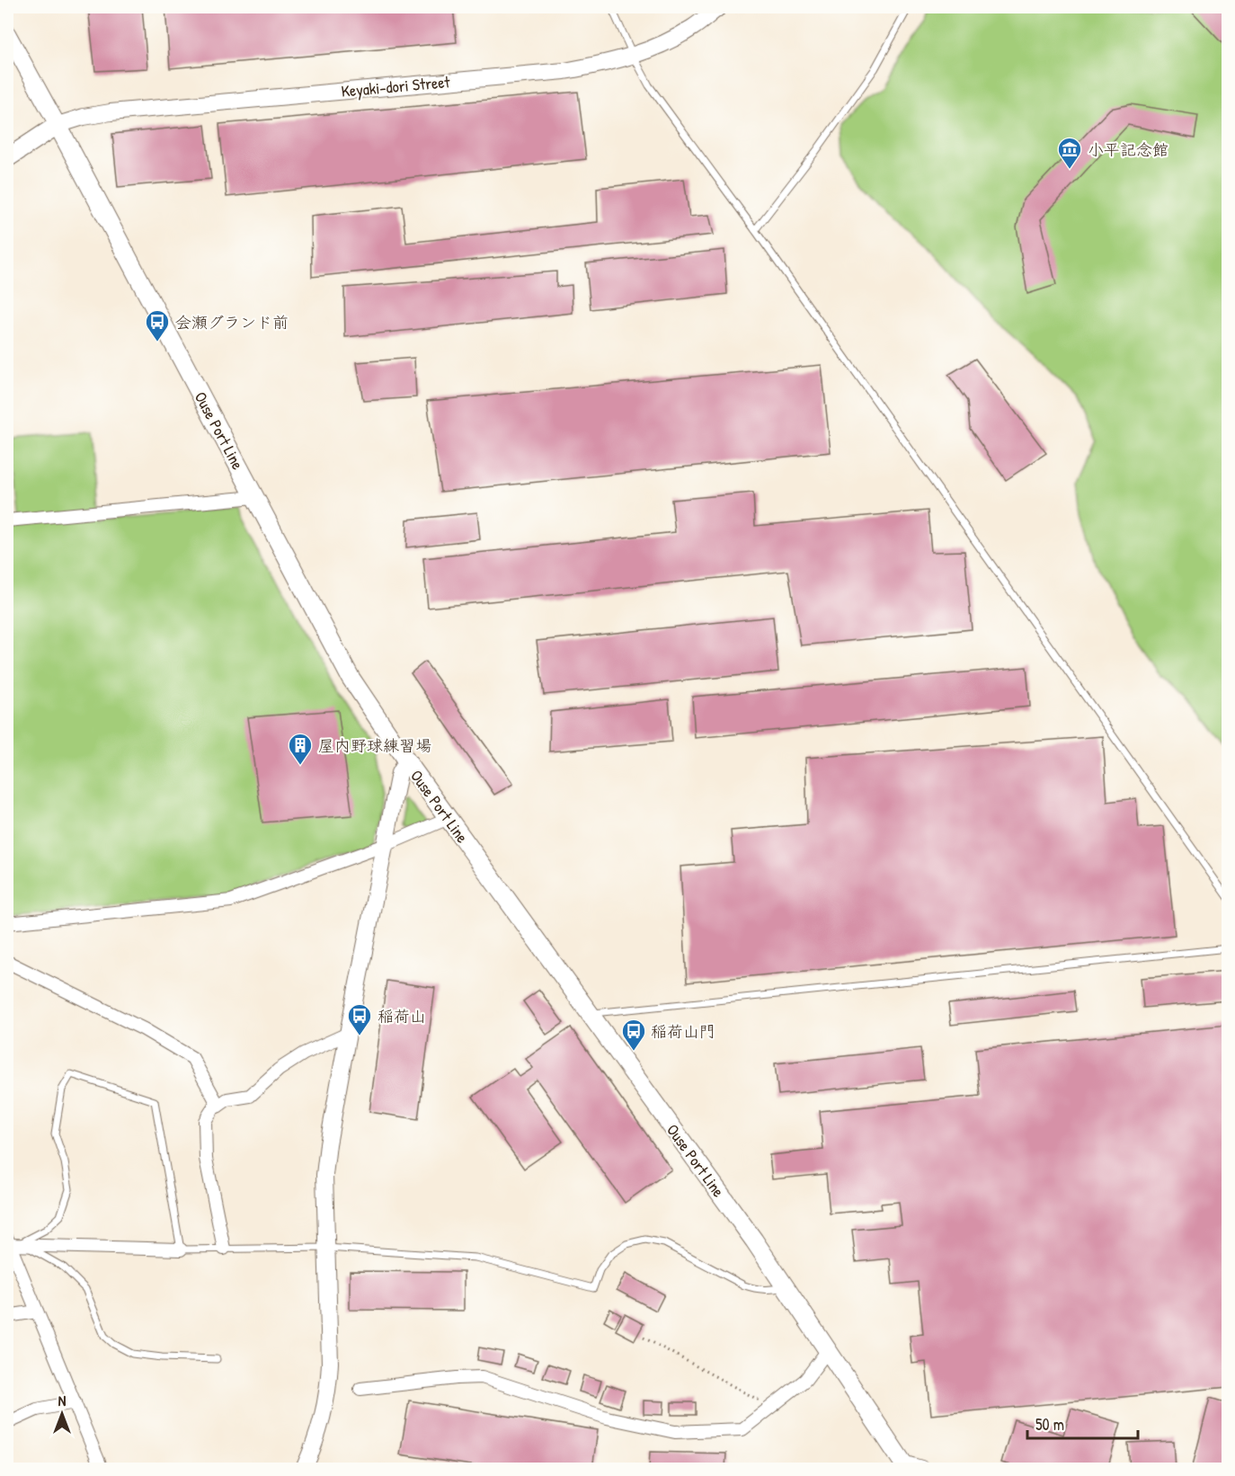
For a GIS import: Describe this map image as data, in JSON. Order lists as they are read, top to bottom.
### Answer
{
  "streets": {
    "main road": ["Ouse Port Line"],
    "street": ["Keyaki-dori Street"]
  },
  "crossings": [
    ["Keyaki-dori Street", "Ouse Port Line"]
  ],
  "places": {
    "museum": ["小平記念館"],
    "bus stop": ["会瀬グランド前", "稲荷山", "稲荷山門"],
    "building": ["屋内野球練習場"]
  },
  "scale_bar": "50 m",
  "north": "top"
}
